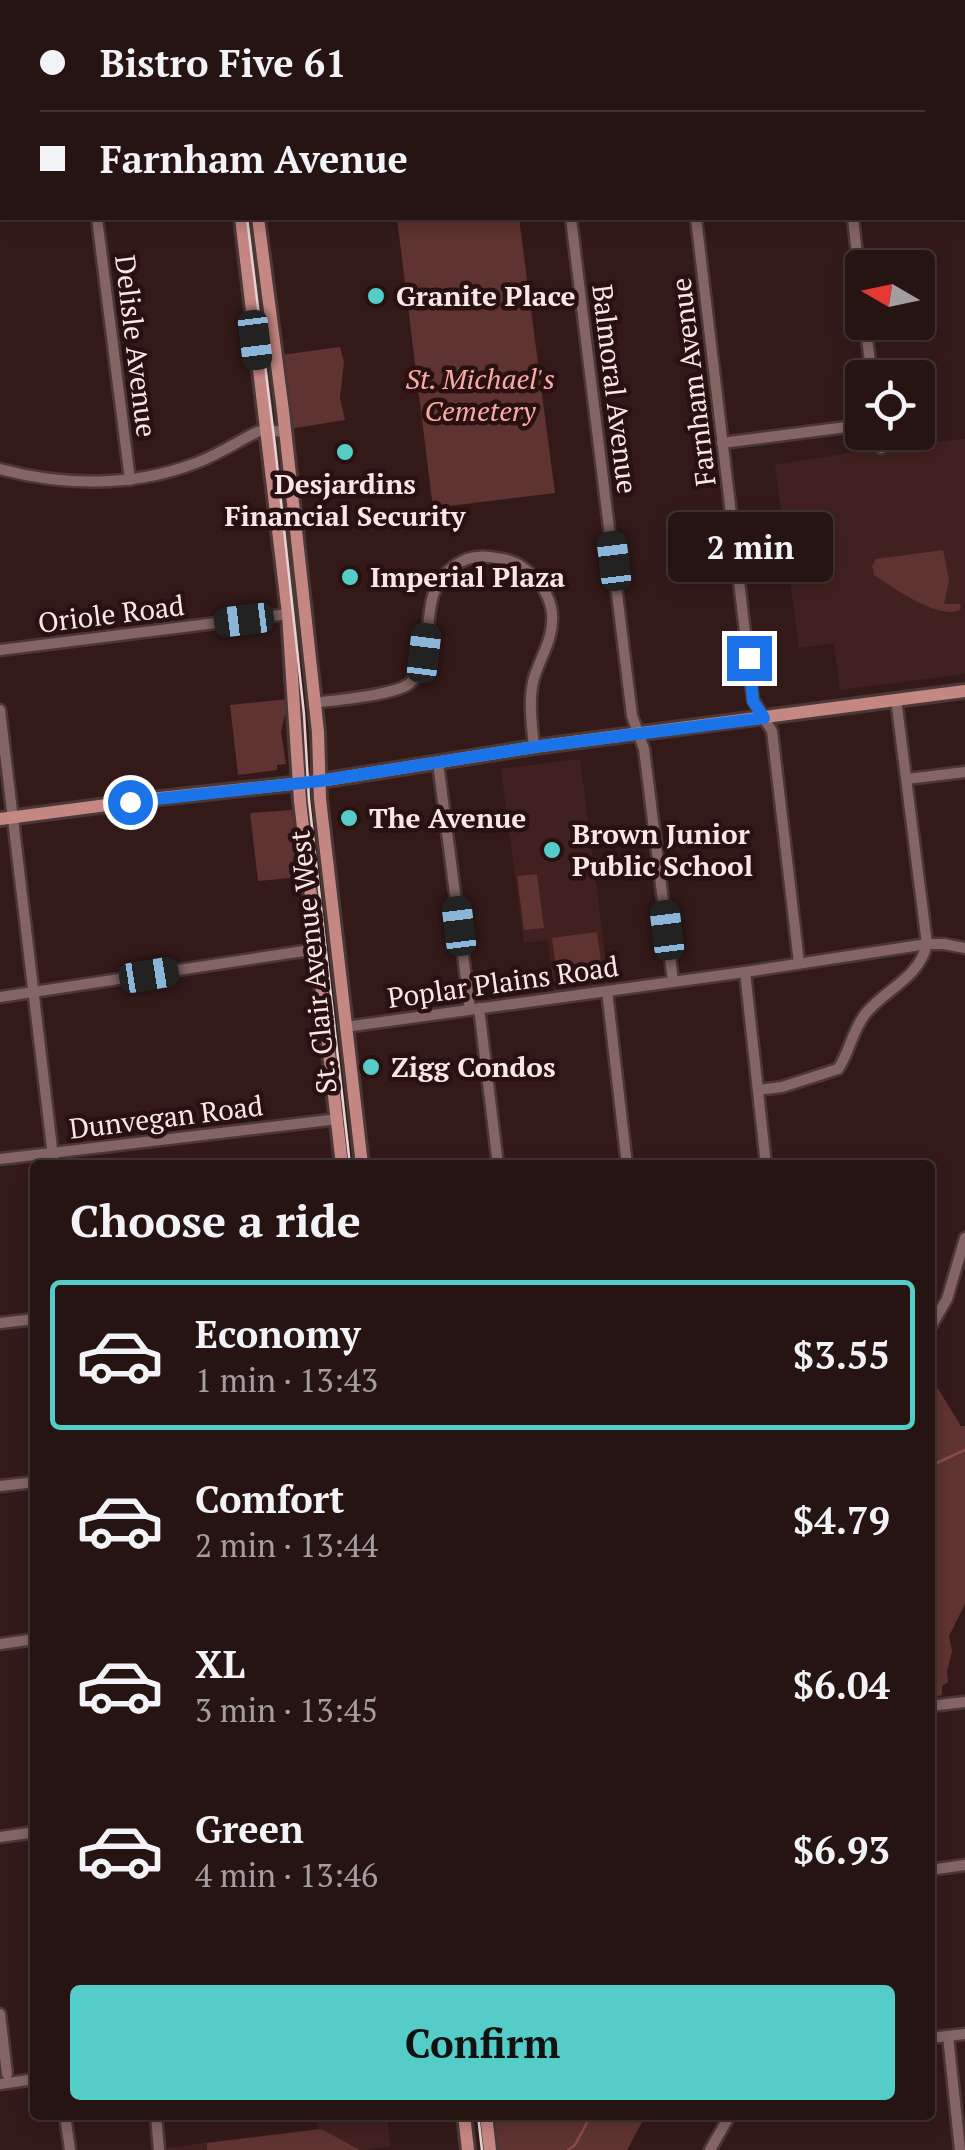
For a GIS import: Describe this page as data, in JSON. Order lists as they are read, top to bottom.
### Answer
{
  "streets": {
    "main road": ["St. Clair Avenue West"],
    "street": [
      "Delisle Avenue",
      "Farnham Avenue",
      "Balmoral Avenue",
      "Oriole Road",
      "Poplar Plains Road",
      "Dunvegan Road"
    ]
  },
  "crossings": [
    ["Farnham Avenue", "Poplar Plains Road"],
    ["Balmoral Avenue", "Poplar Plains Road"],
    ["Oriole Road", "St. Clair Avenue West"],
    ["St. Clair Avenue West", "Poplar Plains Road"],
    ["St. Clair Avenue West", "Dunvegan Road"]
  ],
  "parks": ["St. Michael's Cemetery"],
  "places": [
    "Granite Place",
    "Desjardins Financial Security",
    "Imperial Plaza",
    "The Avenue",
    "Brown Junior Public School",
    "Zigg Condos"
  ],
  "north": "left",
  "page": {
    "banner": ["Bistro Five 61", "Farnham Avenue"],
    "bubble": "2 min",
    "heading": "Choose a ride",
    "list": [
      {
        "name": "Economy",
        "note": "1 min · 13:43",
        "value": "$3.55"
      },
      {
        "name": "Comfort",
        "note": "2 min · 13:44",
        "value": "$4.79"
      },
      {
        "name": "XL",
        "note": "3 min · 13:45",
        "value": "$6.04"
      },
      {
        "name": "Green",
        "note": "4 min · 13:46",
        "value": "$6.93"
      }
    ],
    "buttons": "Confirm"
  }
}
